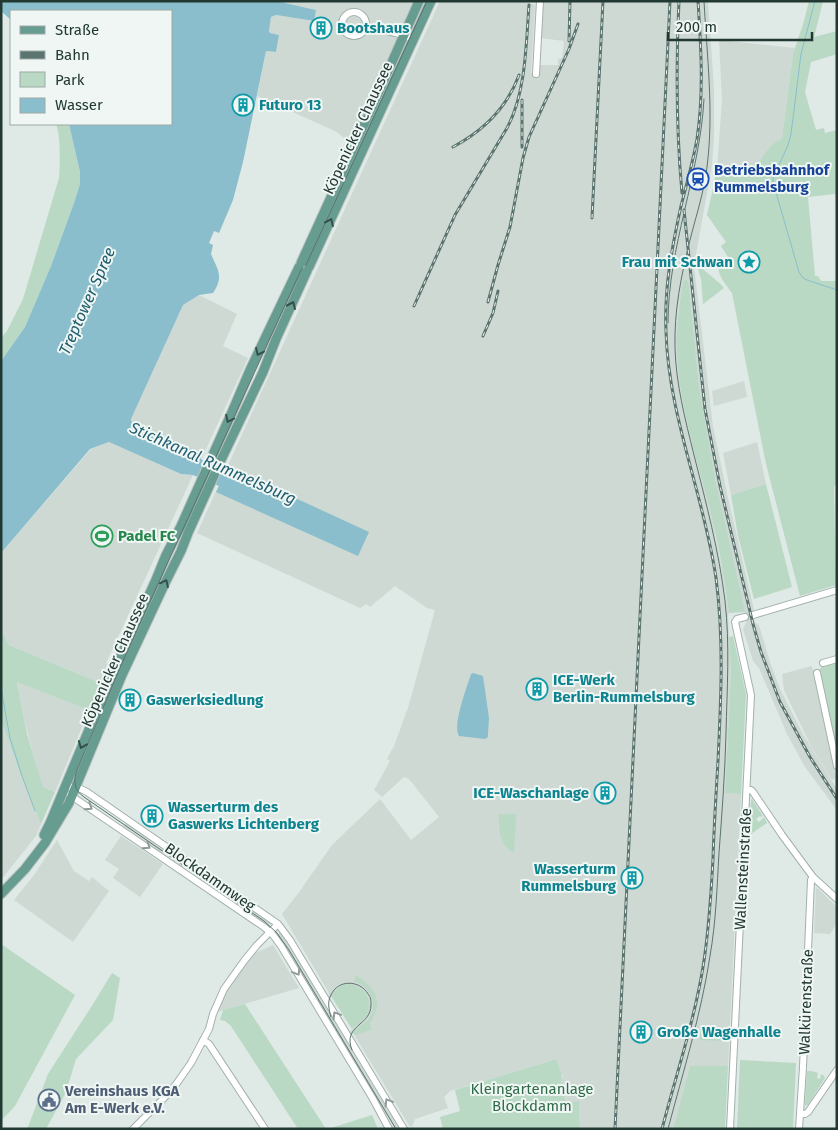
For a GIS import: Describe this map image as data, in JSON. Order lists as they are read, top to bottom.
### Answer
{
  "streets": {
    "main road": ["Köpenicker Chaussee"],
    "street": ["Wallensteinstraße", "Blockdammweg", "Walkürenstraße"]
  },
  "crossings": [
    ["Köpenicker Chaussee", "Blockdammweg"]
  ],
  "water": ["Treptower Spree", "Stichkanal Rummelsburg"],
  "parks": ["Kleingartenanlage Blockdamm"],
  "places": {
    "building": [
      "Bootshaus",
      "Futuro 13",
      "ICE-Werk Berlin-Rummelsburg",
      "Gaswerksiedlung",
      "ICE-Waschanlage",
      "Wasserturm des Gaswerks Lichtenberg",
      "Wasserturm Rummelsburg",
      "Große Wagenhalle"
    ],
    "station": ["Betriebsbahnhof Rummelsburg"],
    "place": ["Frau mit Schwan"],
    "sports": ["Padel FC"],
    "public building": ["Vereinshaus KGA Am E-Werk e.V."]
  },
  "legend": [
    "Straße",
    "Bahn",
    "Park",
    "Wasser"
  ],
  "scale_bar": "200 m"
}
